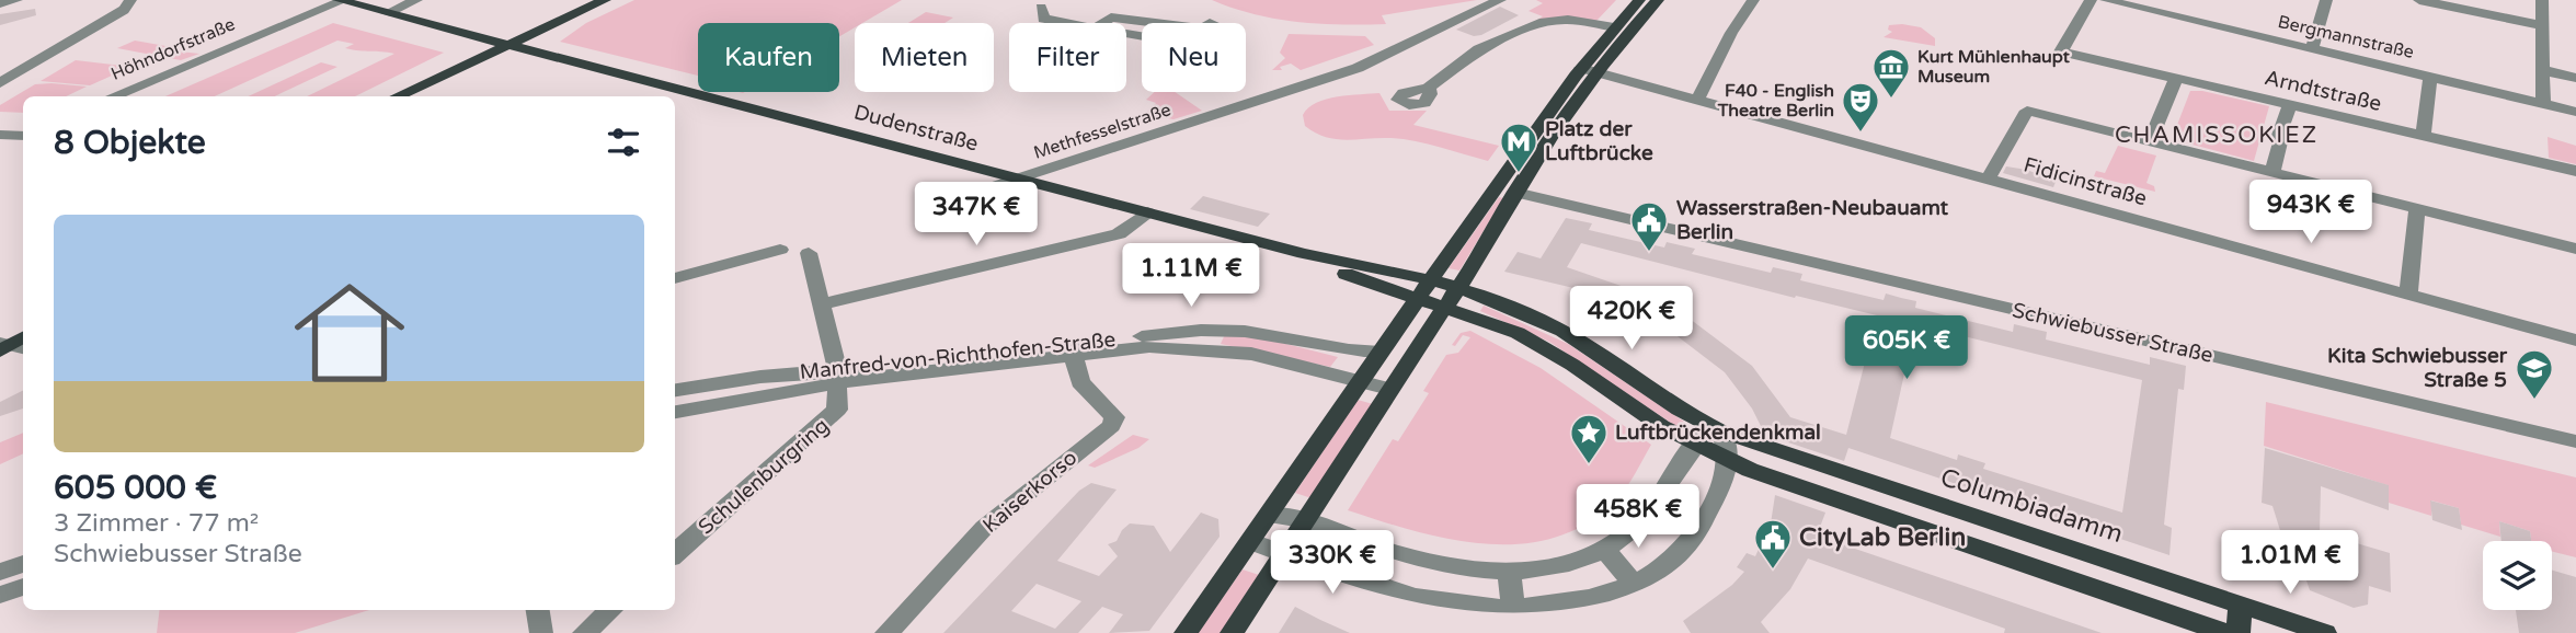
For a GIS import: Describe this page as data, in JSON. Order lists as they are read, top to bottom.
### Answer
{
  "streets": {
    "main road": ["Dudenstraße", "Columbiadamm"],
    "street": [
      "Bergmannstraße",
      "Höhndorfstraße",
      "Arndtstraße",
      "Methfesselstraße",
      "Fidicinstraße",
      "Schwiebusser Straße",
      "Manfred-von-Richthofen-Straße",
      "Schulenburgring",
      "Kaiserkorso"
    ]
  },
  "crossings": [
    ["Höhndorfstraße", "Dudenstraße"],
    ["Dudenstraße", "Methfesselstraße"],
    ["Manfred-von-Richthofen-Straße", "Schulenburgring"],
    ["Manfred-von-Richthofen-Straße", "Kaiserkorso"]
  ],
  "districts": ["CHAMISSOKIEZ"],
  "places": {
    "museum": ["Kurt Mühlenhaupt Museum"],
    "theatre": ["F40 - English Theatre Berlin"],
    "metro station": ["Platz der Luftbrücke"],
    "public building": ["Wasserstraßen-Neubauamt Berlin", "CityLab Berlin"],
    "school or university": ["Kita Schwiebusser Straße 5"],
    "place": ["Luftbrückendenkmal"]
  },
  "page": {
    "chip": [
      "Kaufen",
      "Mieten",
      "Filter",
      "Neu"
    ],
    "heading": "8 Objekte",
    "price": [
      "943K €",
      "347K €",
      "1.11M €",
      "420K €",
      "605K €",
      "458K €",
      "330K €",
      "1.01M €"
    ],
    "list": [
      {
        "name": "605 000 €",
        "note": "3 Zimmer · 77 m² · Schwiebusser Straße"
      }
    ]
  }
}
